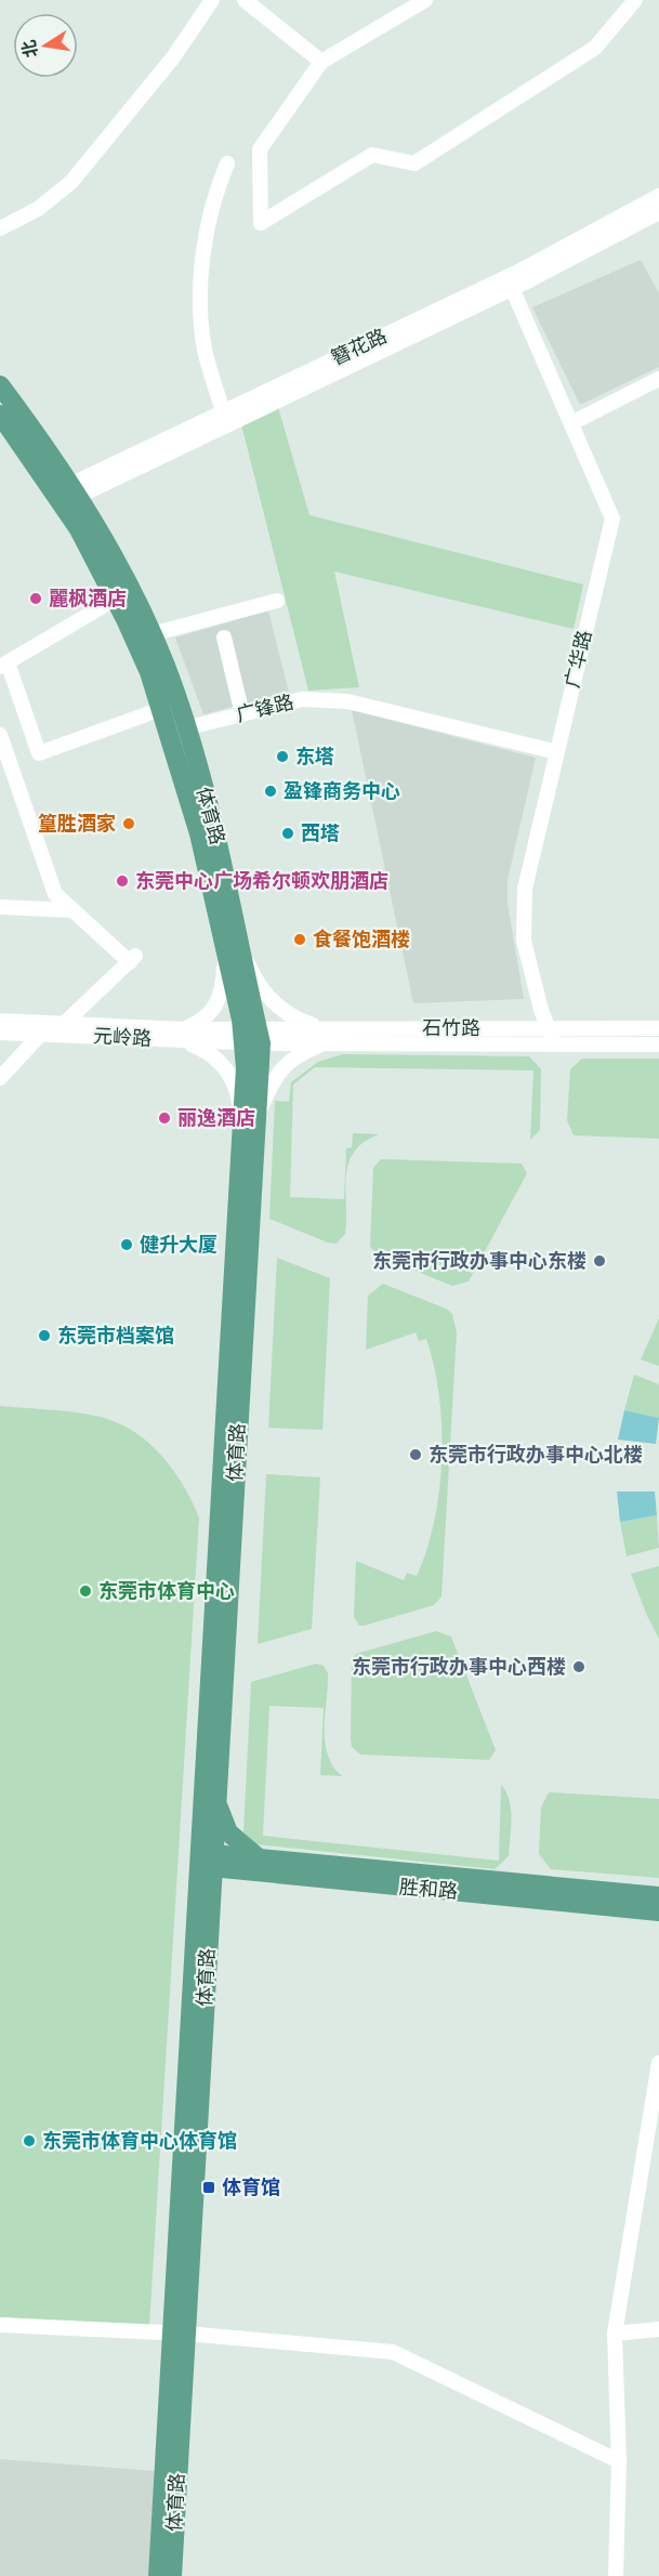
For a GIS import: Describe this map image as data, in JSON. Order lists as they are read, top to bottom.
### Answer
{
  "streets": {
    "main road": ["体育路", "胜和路"],
    "street": [
      "簪花路",
      "广华路",
      "广锋路",
      "石竹路",
      "元岭路"
    ]
  },
  "crossings": [
    ["簪花路", "广华路"],
    ["簪花路", "体育路"],
    ["广华路", "广锋路"],
    ["广华路", "石竹路"],
    ["广锋路", "体育路"],
    ["体育路", "石竹路"],
    ["体育路", "元岭路"],
    ["体育路", "胜和路"],
    ["石竹路", "元岭路"]
  ],
  "places": {
    "other": [
      "麗枫酒店",
      "东塔",
      "盈锋商务中心",
      "篁胜酒家",
      "西塔",
      "东莞中心广场希尔顿欢朋酒店",
      "食餐饱酒楼",
      "丽逸酒店",
      "健升大厦",
      "东莞市行政办事中心东楼",
      "东莞市档案馆",
      "东莞市行政办事中心北楼",
      "东莞市体育中心",
      "东莞市行政办事中心西楼",
      "东莞市体育中心体育馆"
    ],
    "transit": ["体育馆"]
  },
  "north": "left"
}
